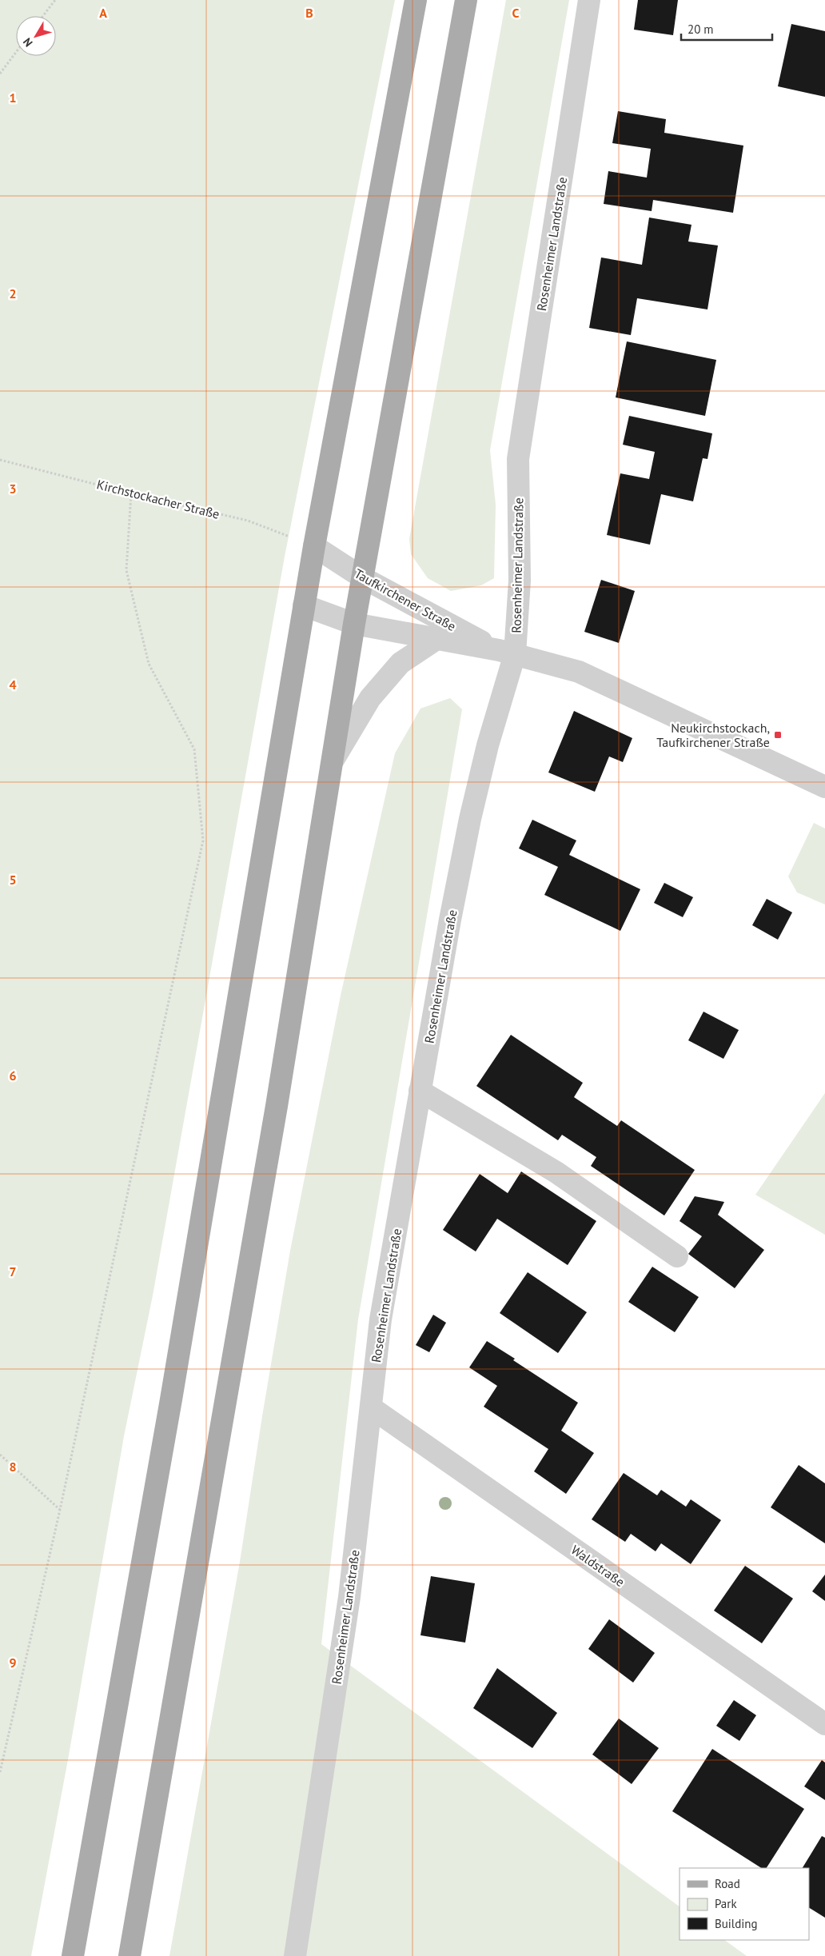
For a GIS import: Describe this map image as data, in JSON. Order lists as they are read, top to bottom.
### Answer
{
  "streets": {
    "street": ["Rosenheimer Landstraße", "Taufkirchener Straße", "Waldstraße"],
    "path": ["Kirchstockacher Straße"]
  },
  "crossings": [
    ["Rosenheimer Landstraße", "Taufkirchener Straße"],
    ["Rosenheimer Landstraße", "Waldstraße"],
    ["Kirchstockacher Straße", "Taufkirchener Straße"]
  ],
  "places": {
    "transit": ["Neukirchstockach, Taufkirchener Straße"]
  },
  "legend": ["Road", "Park", "Building"],
  "scale_bar": "20 m",
  "north": "bottom left",
  "grid": {
    "columns": ["A", "B", "C"],
    "rows": [
      "1",
      "2",
      "3",
      "4",
      "5",
      "6",
      "7",
      "8",
      "9"
    ]
  }
}
